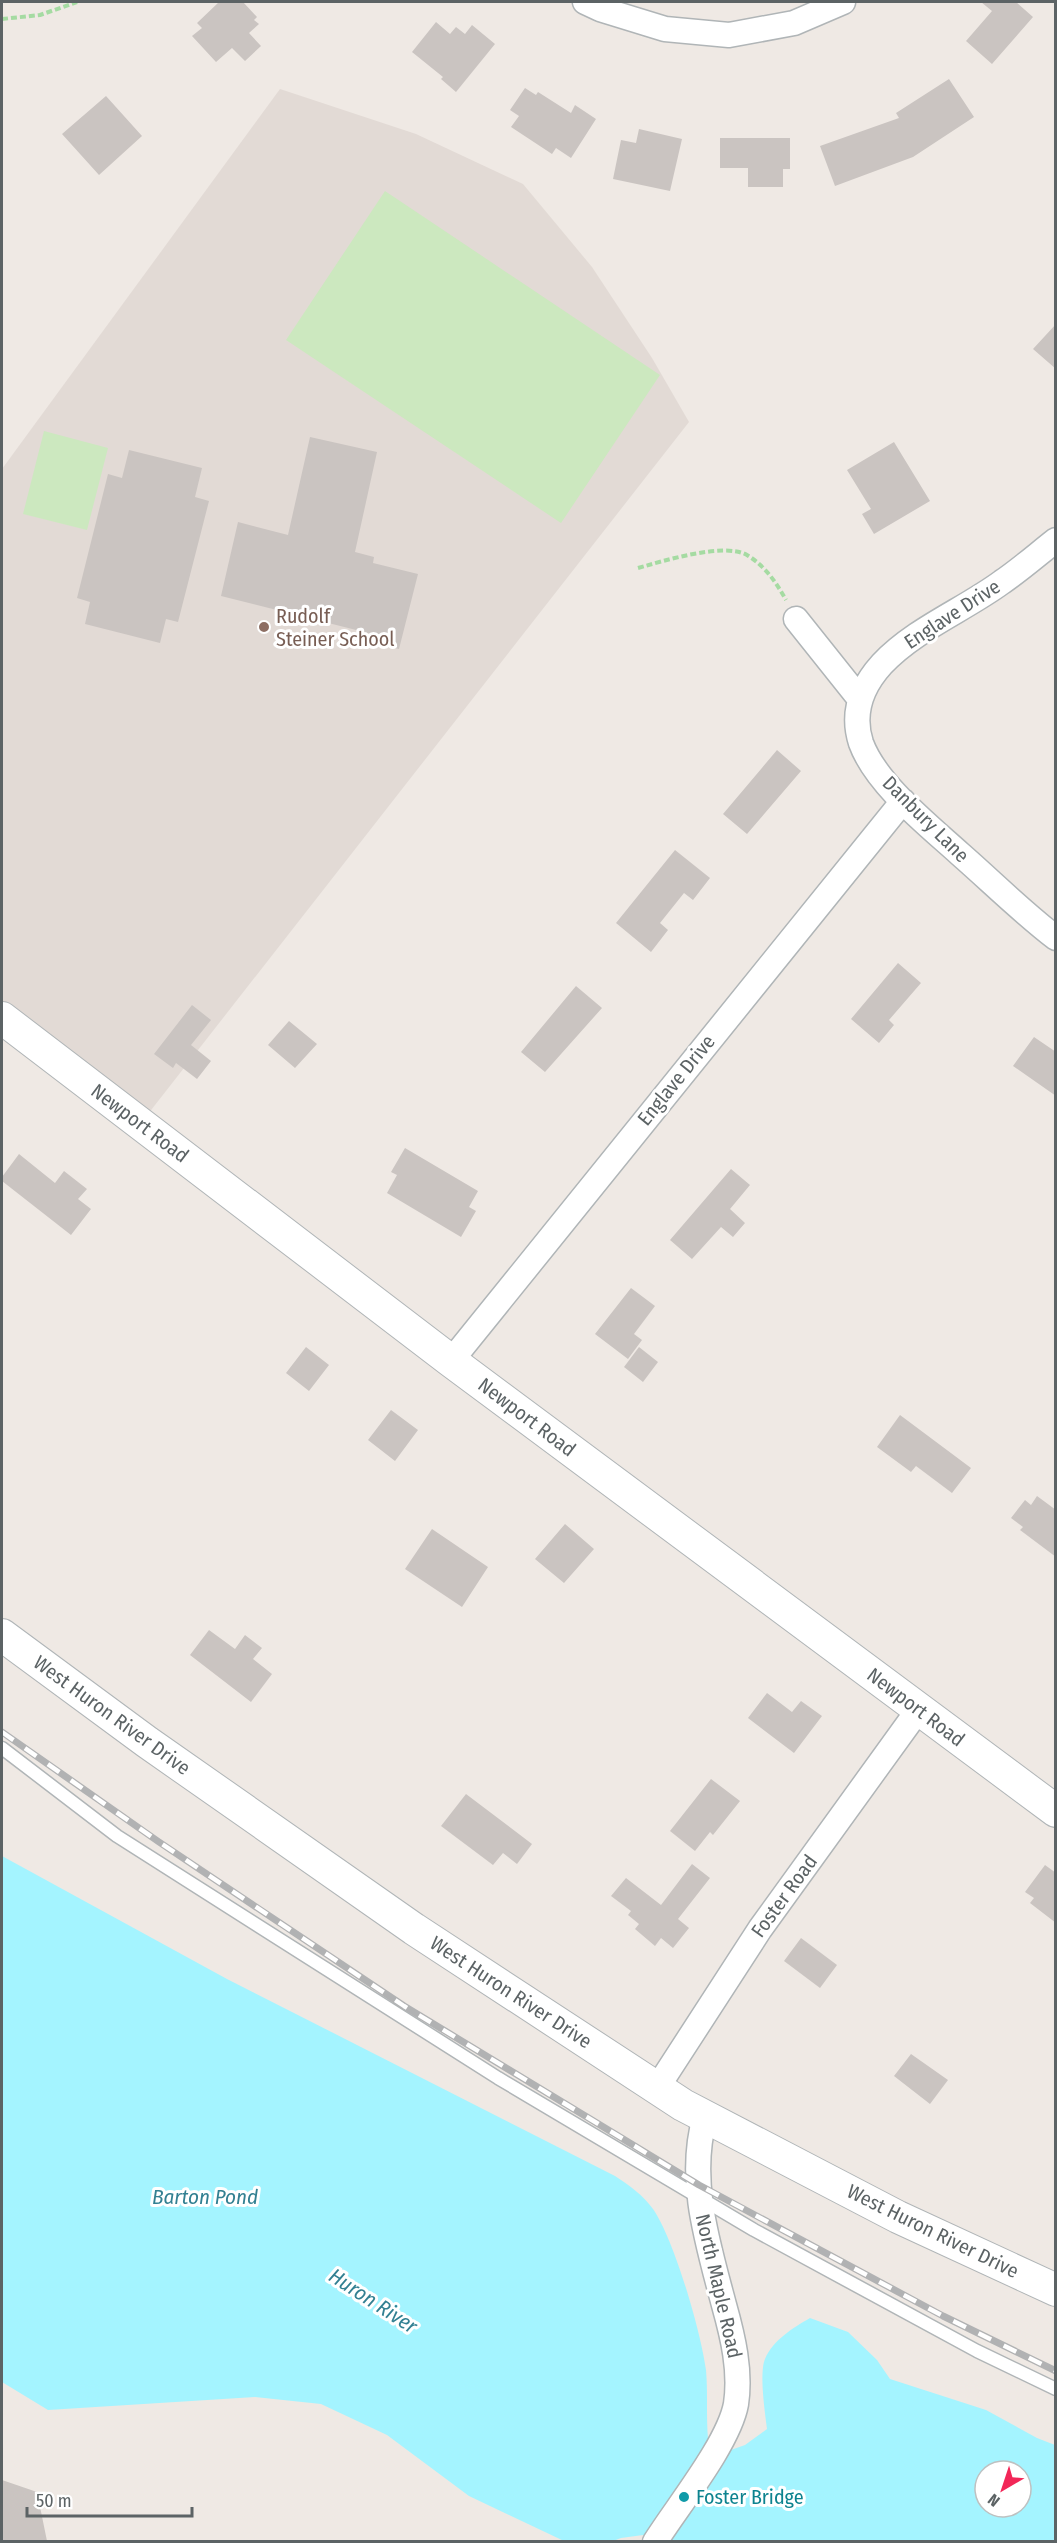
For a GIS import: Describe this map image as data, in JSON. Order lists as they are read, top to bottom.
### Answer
{
  "streets": {
    "street": [
      "Englave Drive",
      "Danbury Lane",
      "Newport Road",
      "West Huron River Drive",
      "Foster Road",
      "North Maple Road"
    ]
  },
  "crossings": [
    ["Englave Drive", "Danbury Lane"],
    ["Englave Drive", "Newport Road"],
    ["Newport Road", "Foster Road"],
    ["West Huron River Drive", "Foster Road"],
    ["West Huron River Drive", "North Maple Road"]
  ],
  "water": ["Barton Pond", "Huron River"],
  "places": ["Rudolf Steiner School", "Foster Bridge"],
  "scale_bar": "50 m",
  "north": "bottom left"
}
